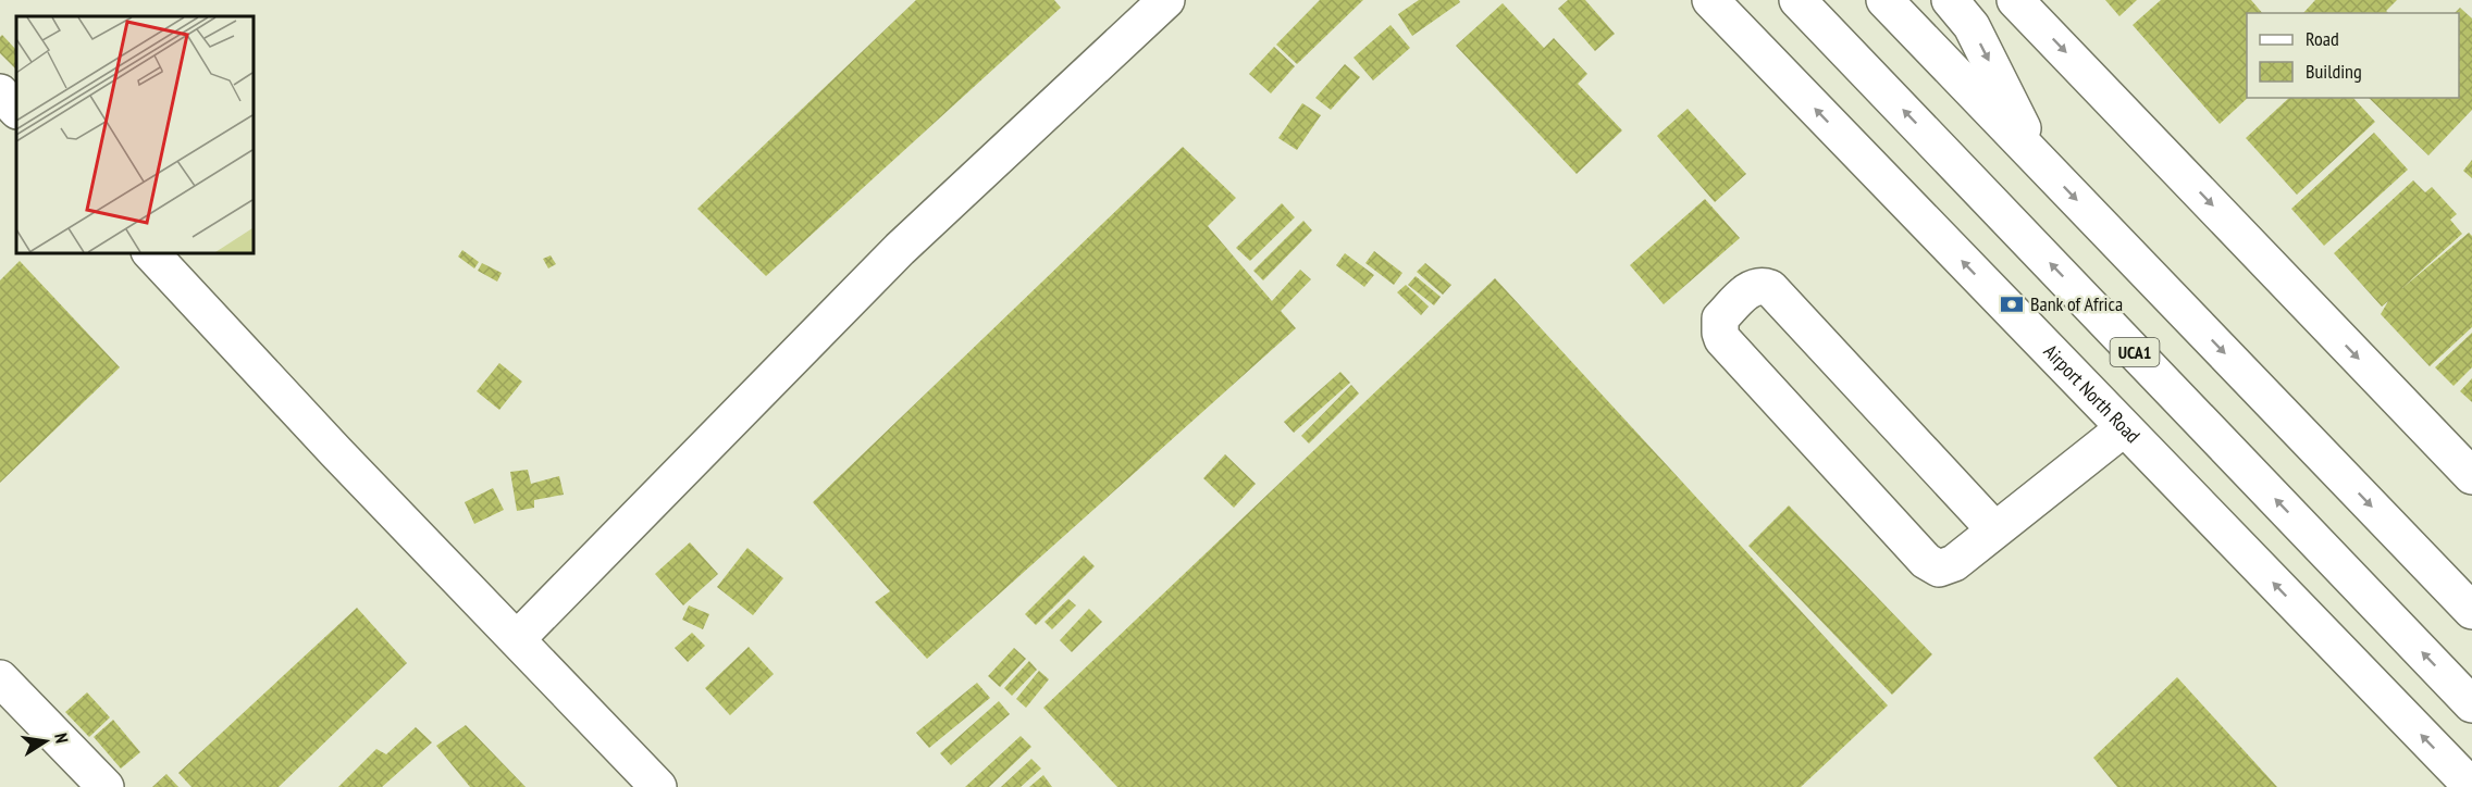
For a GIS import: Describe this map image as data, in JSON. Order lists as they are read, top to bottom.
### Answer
{
  "streets": {
    "main road": ["UCA1", "Airport North Road"]
  },
  "places": {
    "bank": ["Bank of Africa"]
  },
  "legend": ["Road", "Building"],
  "north": "right"
}
